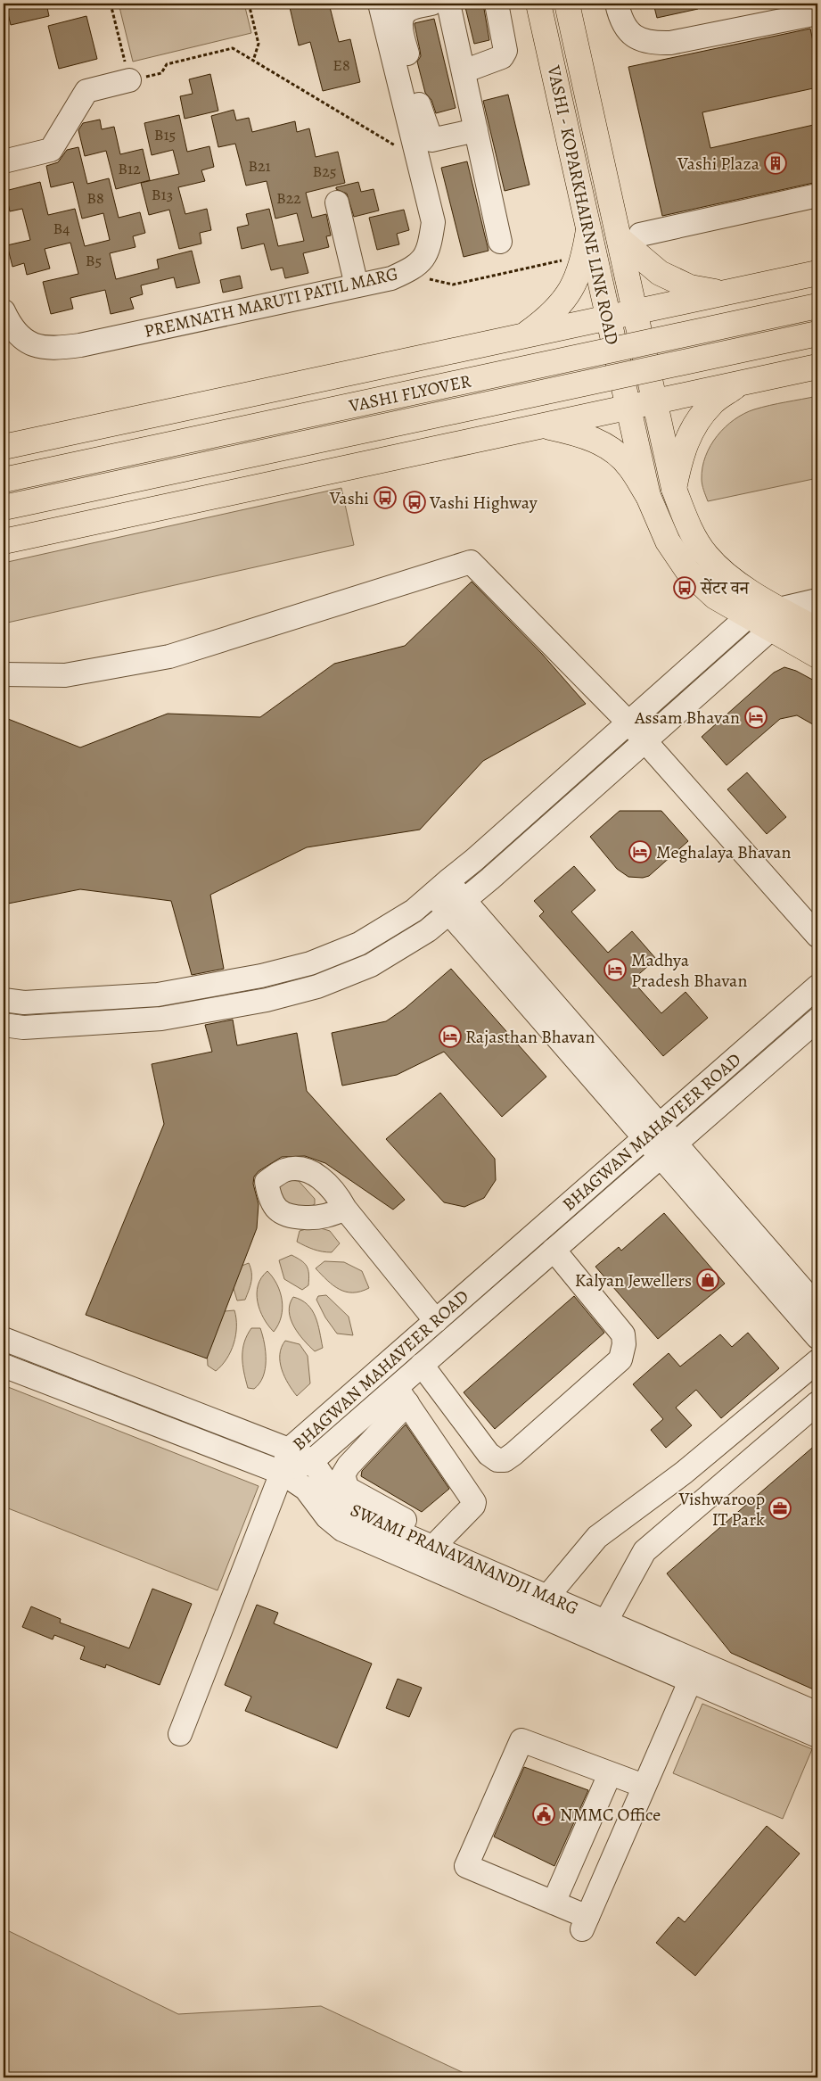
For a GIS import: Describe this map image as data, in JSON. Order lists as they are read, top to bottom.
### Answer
{
  "streets": {
    "main road": ["VASHI - KOPARKHAIRNE LINK ROAD", "VASHI FLYOVER"],
    "street": ["PREMNATH MARUTI PATIL MARG", "BHAGWAN MAHAVEER ROAD", "SWAMI PRANAVANANDJI MARG"]
  },
  "crossings": [
    ["BHAGWAN MAHAVEER ROAD", "SWAMI PRANAVANANDJI MARG"]
  ],
  "places": {
    "building": ["Vashi Plaza"],
    "bus stop": ["Vashi", "Vashi Highway", "सेंटर वन"],
    "hotel": [
      "Assam Bhavan",
      "Meghalaya Bhavan",
      "Madhya Pradesh Bhavan",
      "Rajasthan Bhavan"
    ],
    "shop": ["Kalyan Jewellers"],
    "office": ["Vishwaroop IT Park"],
    "public building": ["NMMC Office"]
  },
  "house_numbers": [
    "E8",
    "B15",
    "B21",
    "B12",
    "B25",
    "B13",
    "B8",
    "B22",
    "B4",
    "B5"
  ]
}
